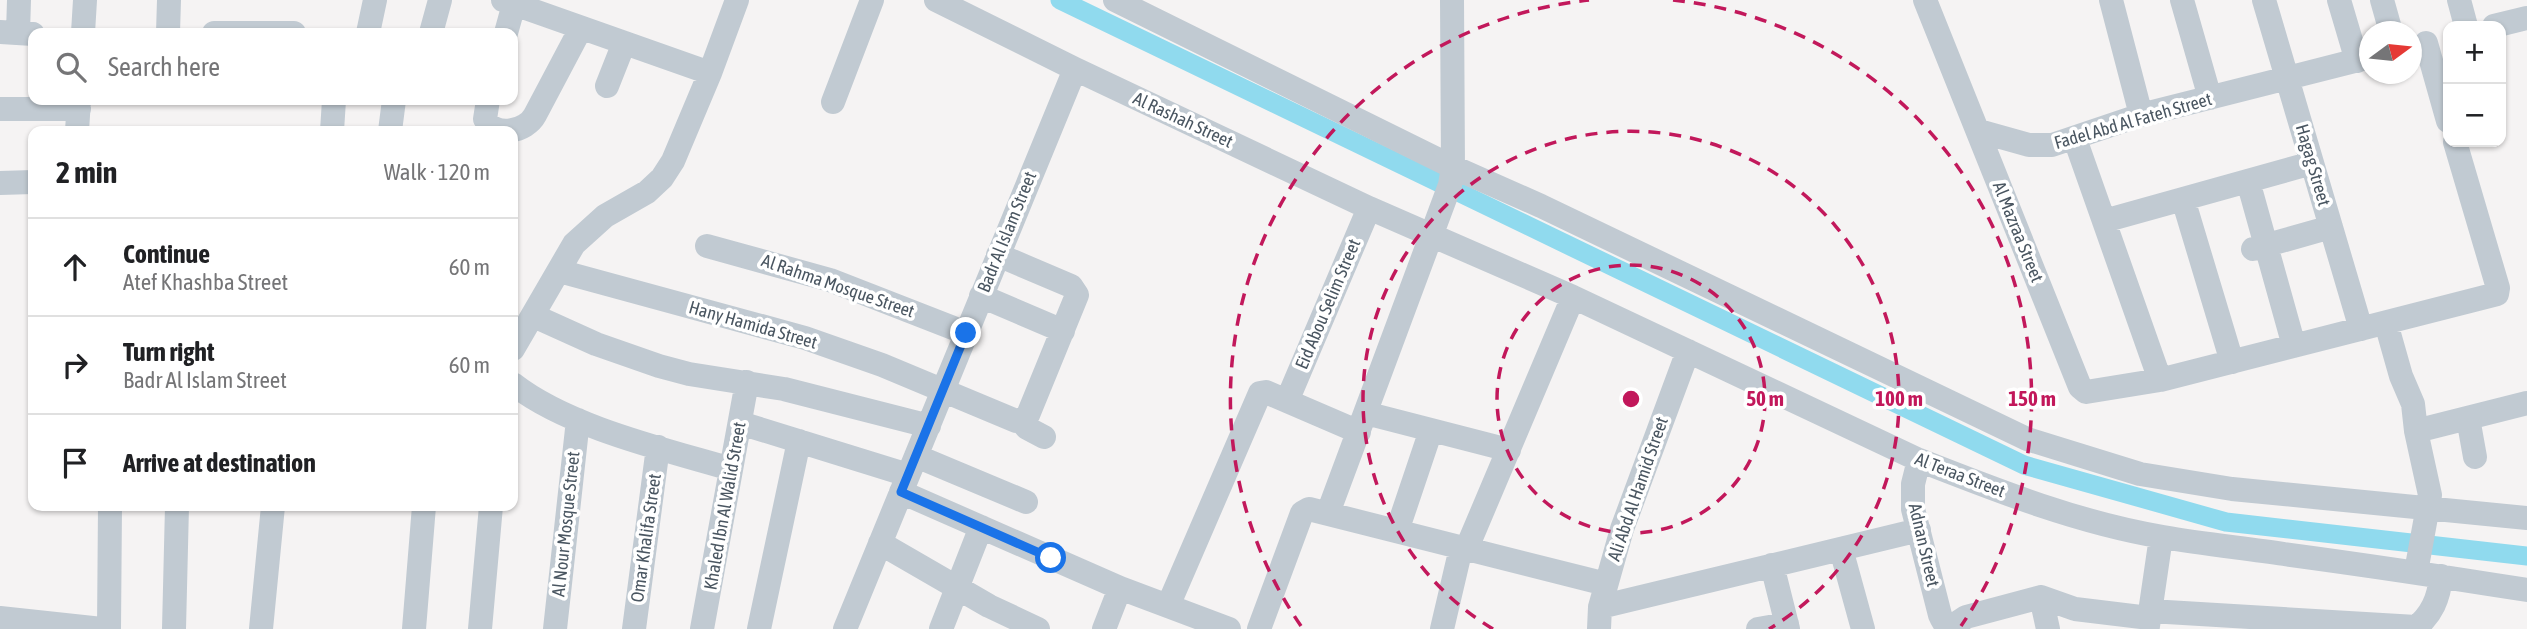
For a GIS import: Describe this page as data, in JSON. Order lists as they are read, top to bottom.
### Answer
{
  "streets": {
    "street": [
      "Al Rashah Street",
      "Fadel Abd Al Fateh Street",
      "Hagag Street",
      "Badr Al Islam Street",
      "Al Mazraa Street",
      "Al Rahma Mosque Street",
      "Eid Abou Selim Street",
      "Hany Hamida Street",
      "Al Teraa Street",
      "Ali Abd Al Hamid Street",
      "Khaled Ibn Al Walid Street",
      "Al Nour Mosque Street",
      "Omar Khalifa Street",
      "Adnan Street"
    ]
  },
  "crossings": [
    ["Al Rashah Street", "Badr Al Islam Street"],
    ["Al Rashah Street", "Eid Abou Selim Street"],
    ["Al Rashah Street", "Al Teraa Street"],
    ["Fadel Abd Al Fateh Street", "Hagag Street"],
    ["Fadel Abd Al Fateh Street", "Al Mazraa Street"],
    ["Hagag Street", "Al Mazraa Street"],
    ["Badr Al Islam Street", "Al Rahma Mosque Street"],
    ["Badr Al Islam Street", "Hany Hamida Street"],
    ["Al Teraa Street", "Ali Abd Al Hamid Street"],
    ["Al Teraa Street", "Adnan Street"]
  ],
  "north": "right",
  "page": {
    "map_buttons": ["+", "−"],
    "search": "Search here",
    "heading": ["2 min", "Walk · 120 m"],
    "list": [
      ["Continue", "Atef Khashba Street", "60 m"],
      ["Turn right", "Badr Al Islam Street", "60 m"],
      "Arrive at destination"
    ]
  },
  "rings": ["50 m", "100 m", "150 m"]
}
